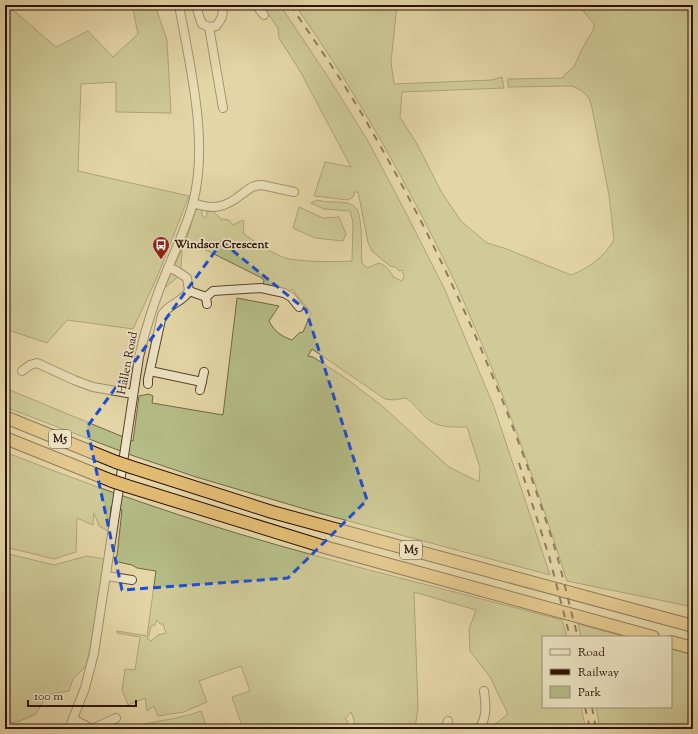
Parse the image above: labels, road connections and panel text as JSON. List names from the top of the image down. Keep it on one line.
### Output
{"streets":{"highway":["M5"],"street":["Hallen Road"]},"places":{"bus stop":["Windsor Crescent"]},"legend":["Road","Railway","Park"],"scale_bar":"100 m"}
